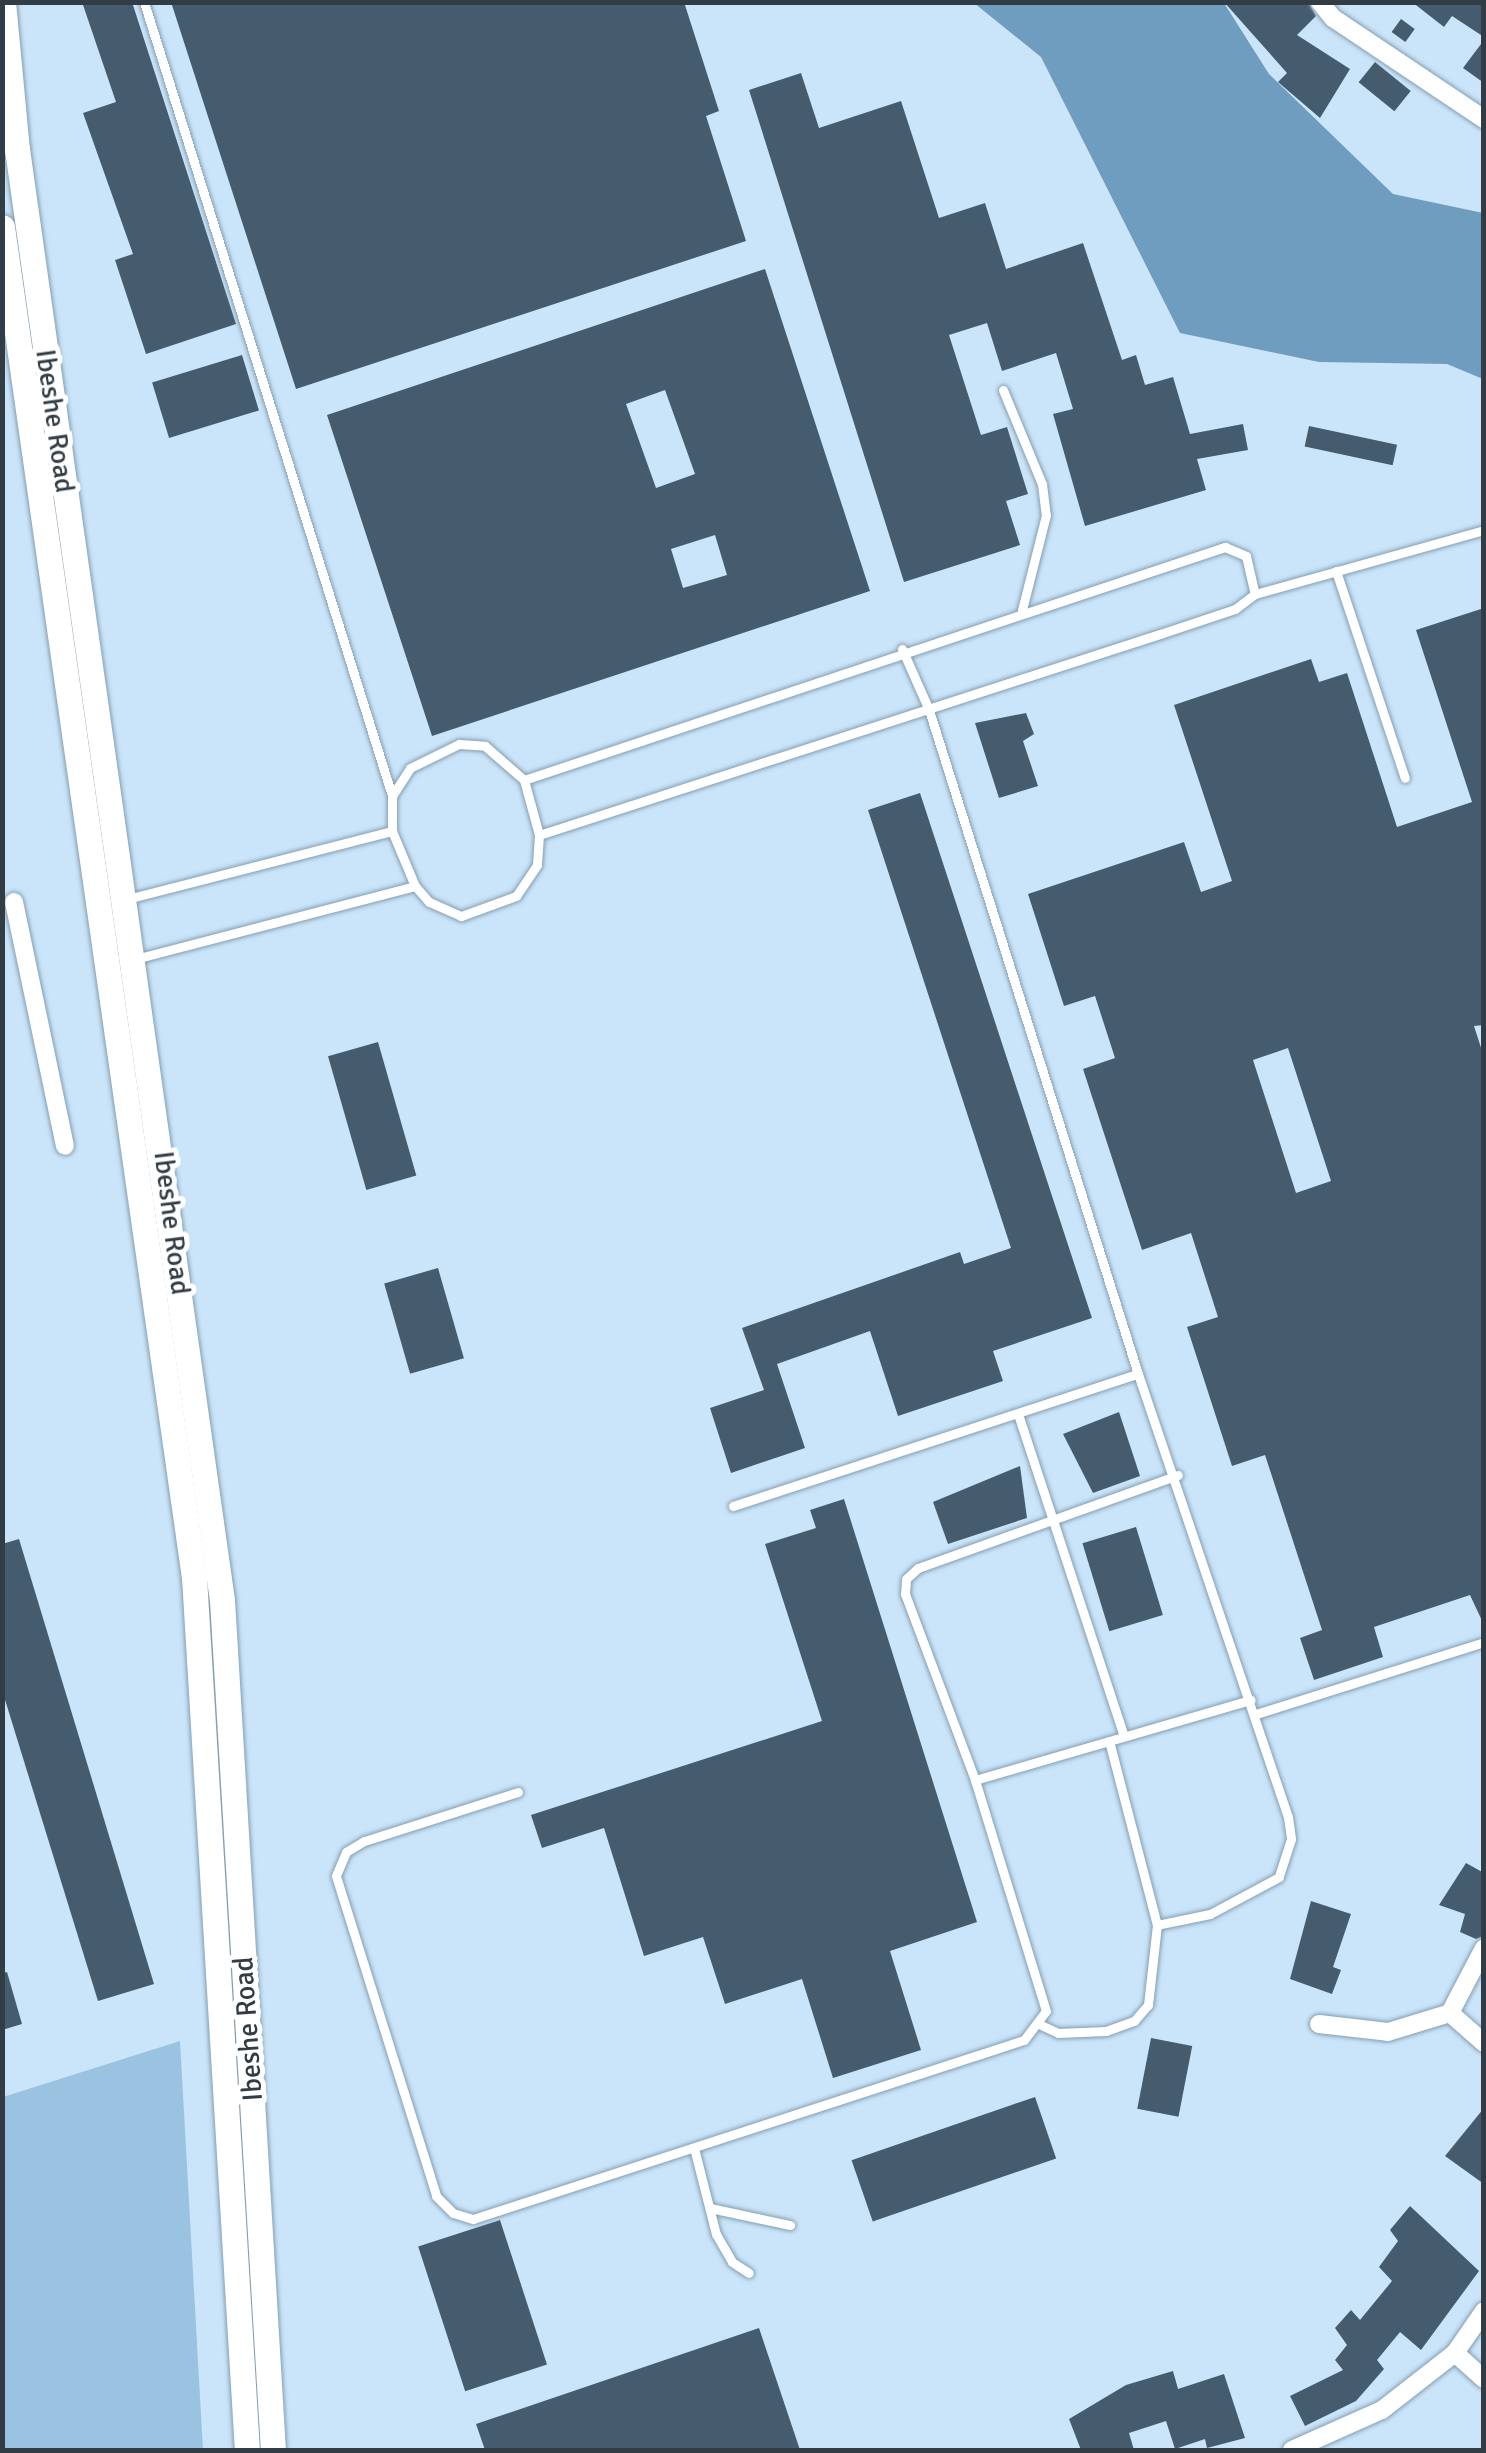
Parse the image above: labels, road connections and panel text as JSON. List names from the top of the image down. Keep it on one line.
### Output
{"streets":{"main road":["Ibeshe Road"]}}
